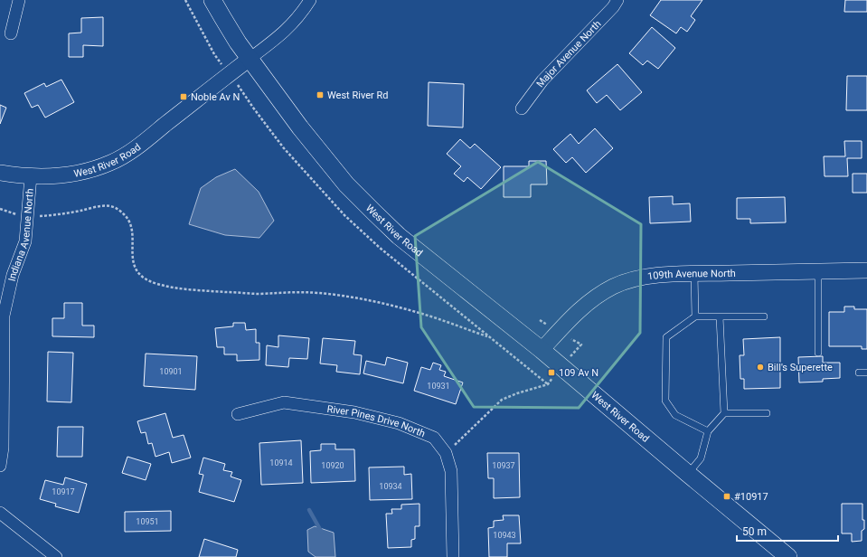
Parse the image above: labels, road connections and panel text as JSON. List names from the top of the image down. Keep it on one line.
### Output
{"streets":{"main road":["West River Road"],"street":["Major Avenue North","Indiana Avenue North","109th Avenue North","River Pines Drive North"]},"crossings":[["West River Road","Indiana Avenue North"],["West River Road","109th Avenue North"]],"places":{"transit":["West River Rd","Noble Av N","109 Av N","#10917"],"other":["Bill's Superette"]},"house_numbers":["10901","10931","10914","10920","10937","10934","10917","10951","10943"],"scale_bar":"50 m"}
